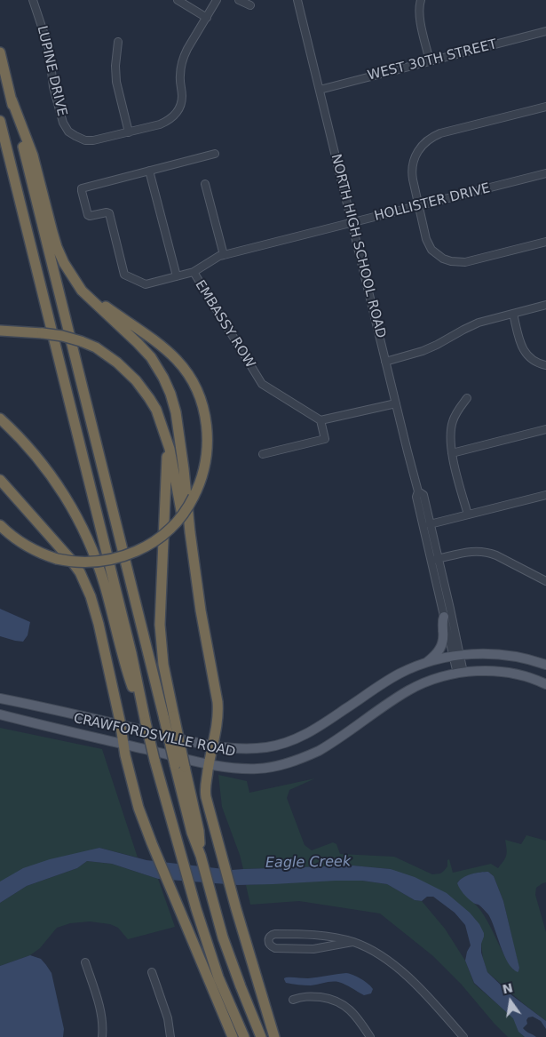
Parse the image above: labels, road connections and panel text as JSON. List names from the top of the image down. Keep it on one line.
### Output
{"streets":{"main road":["CRAWFORDSVILLE ROAD"],"street":["WEST 30TH STREET","LUPINE DRIVE","HOLLISTER DRIVE","NORTH HIGH SCHOOL ROAD","EMBASSY ROW"]},"crossings":[["WEST 30TH STREET","NORTH HIGH SCHOOL ROAD"],["HOLLISTER DRIVE","NORTH HIGH SCHOOL ROAD"],["HOLLISTER DRIVE","EMBASSY ROW"],["NORTH HIGH SCHOOL ROAD","CRAWFORDSVILLE ROAD"]],"water":["Eagle Creek"],"north":"top"}
